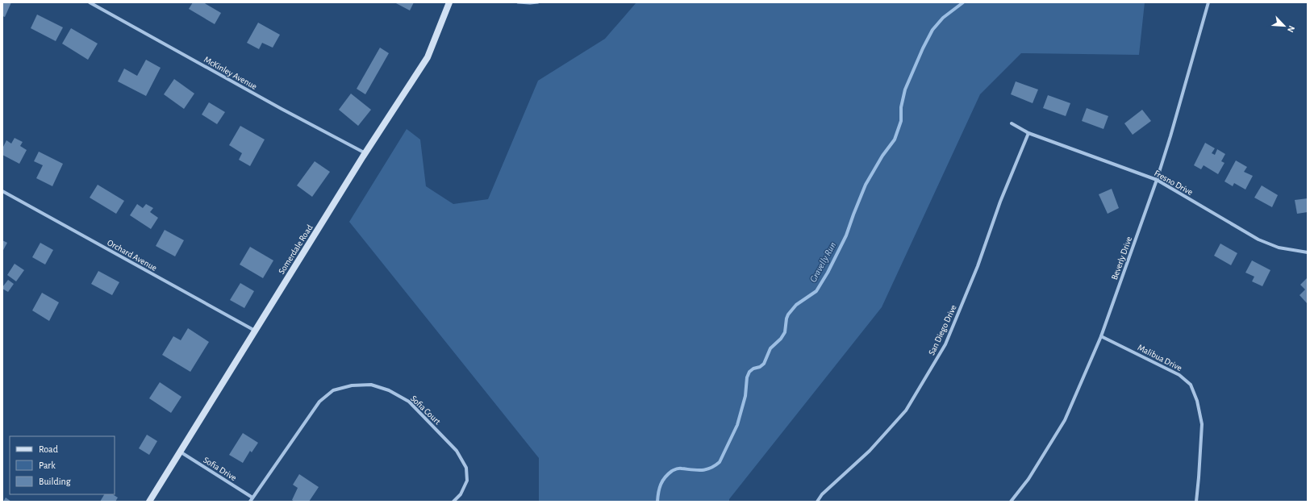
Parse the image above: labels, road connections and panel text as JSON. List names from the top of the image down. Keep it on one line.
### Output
{"streets":{"main road":["Somerdale Road"],"street":["McKinley Avenue","Fresno Drive","Orchard Avenue","Beverly Drive","San Diego Drive","Malibua Drive","Sofia Court","Sofia Drive"]},"crossings":[["McKinley Avenue","Somerdale Road"],["Fresno Drive","Beverly Drive"],["Fresno Drive","San Diego Drive"],["Somerdale Road","Orchard Avenue"],["Somerdale Road","Sofia Drive"],["Beverly Drive","Malibua Drive"],["Sofia Court","Sofia Drive"]],"water":["Gravelly Run"],"legend":["Road","Park","Building"],"north":"bottom right"}
